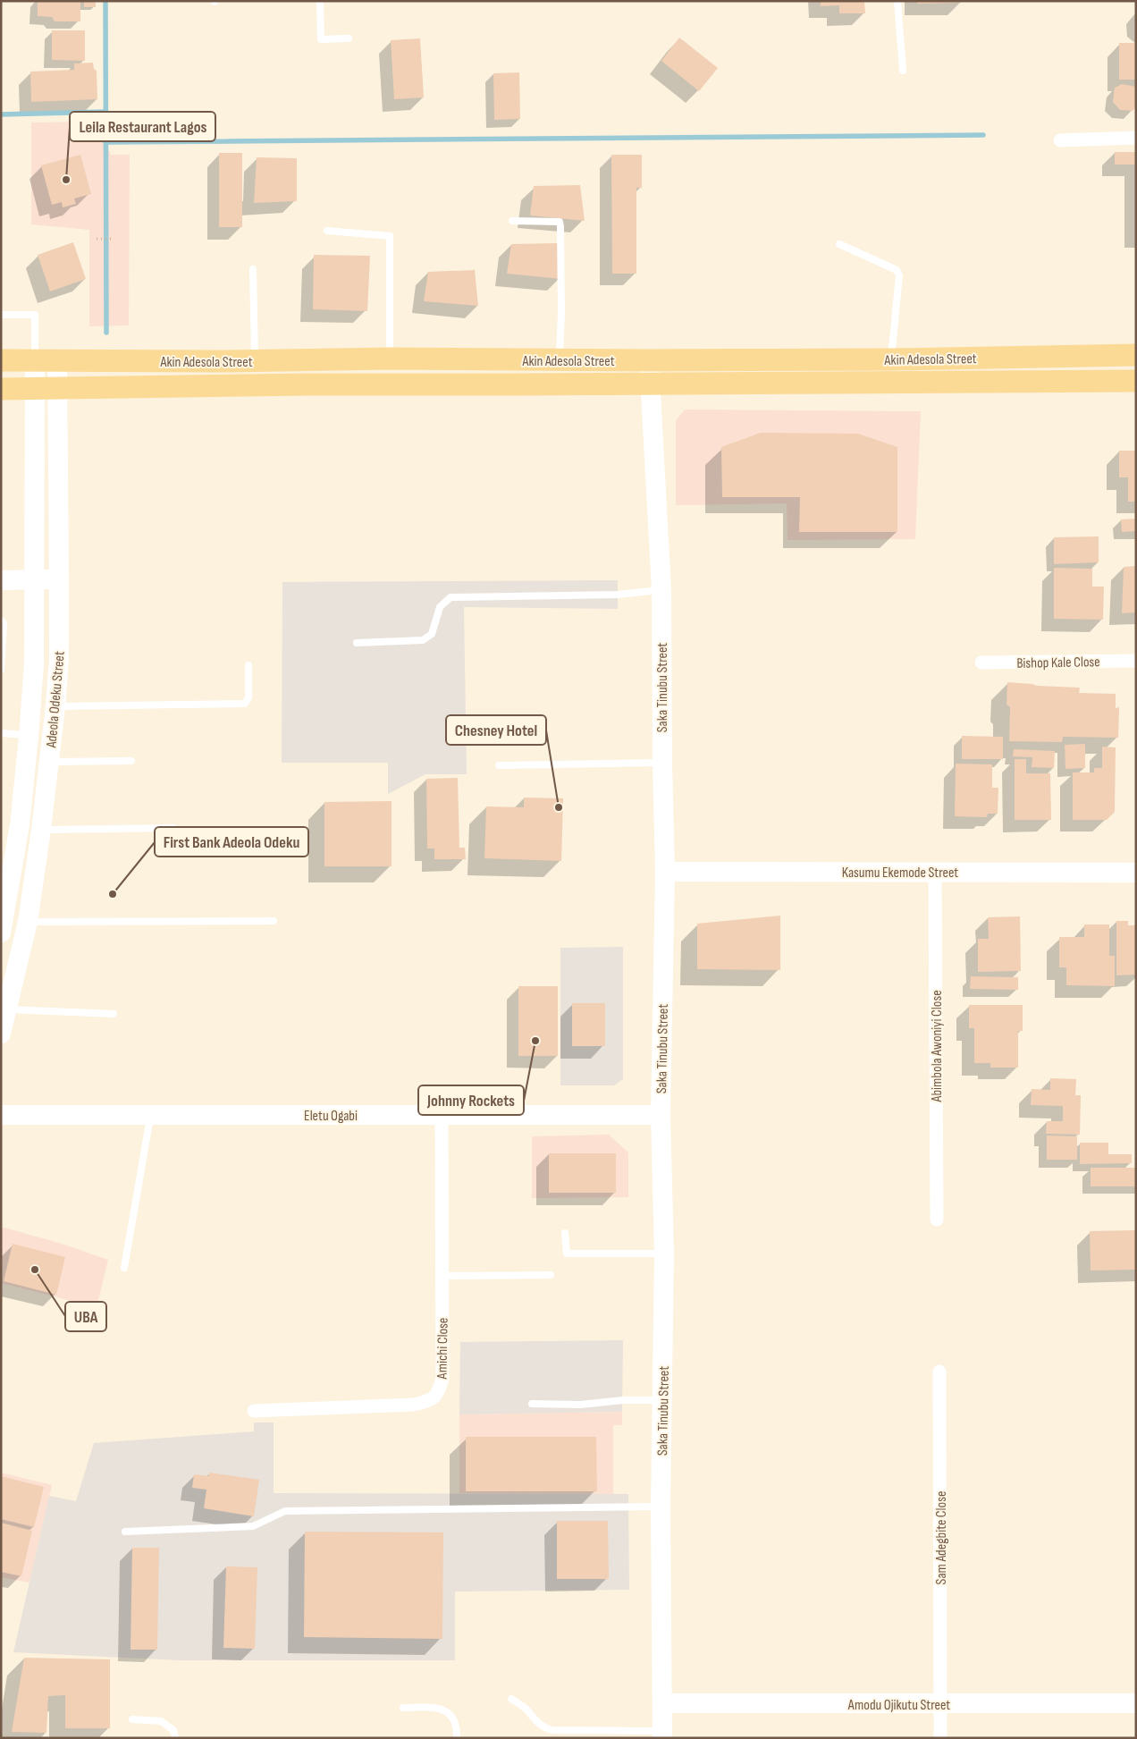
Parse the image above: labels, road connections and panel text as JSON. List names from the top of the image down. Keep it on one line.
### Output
{"streets":{"main road":["Akin Adesola Street"],"street":["Bishop Kale Close","Saka Tinubu Street","Adeola Odeku Street","Kasumu Ekemode Street","Abimbola Awoniyi Close","Eletu Ogabi","Amichi Close","Sam Adegbite Close","Amodu Ojikutu Street"]},"crossings":[["Akin Adesola Street","Saka Tinubu Street"],["Akin Adesola Street","Adeola Odeku Street"],["Saka Tinubu Street","Kasumu Ekemode Street"],["Saka Tinubu Street","Eletu Ogabi"],["Saka Tinubu Street","Amodu Ojikutu Street"],["Kasumu Ekemode Street","Abimbola Awoniyi Close"],["Eletu Ogabi","Amichi Close"],["Sam Adegbite Close","Amodu Ojikutu Street"]],"places":["Leila Restaurant Lagos","Chesney Hotel","First Bank Adeola Odeku","Johnny Rockets","UBA"]}
